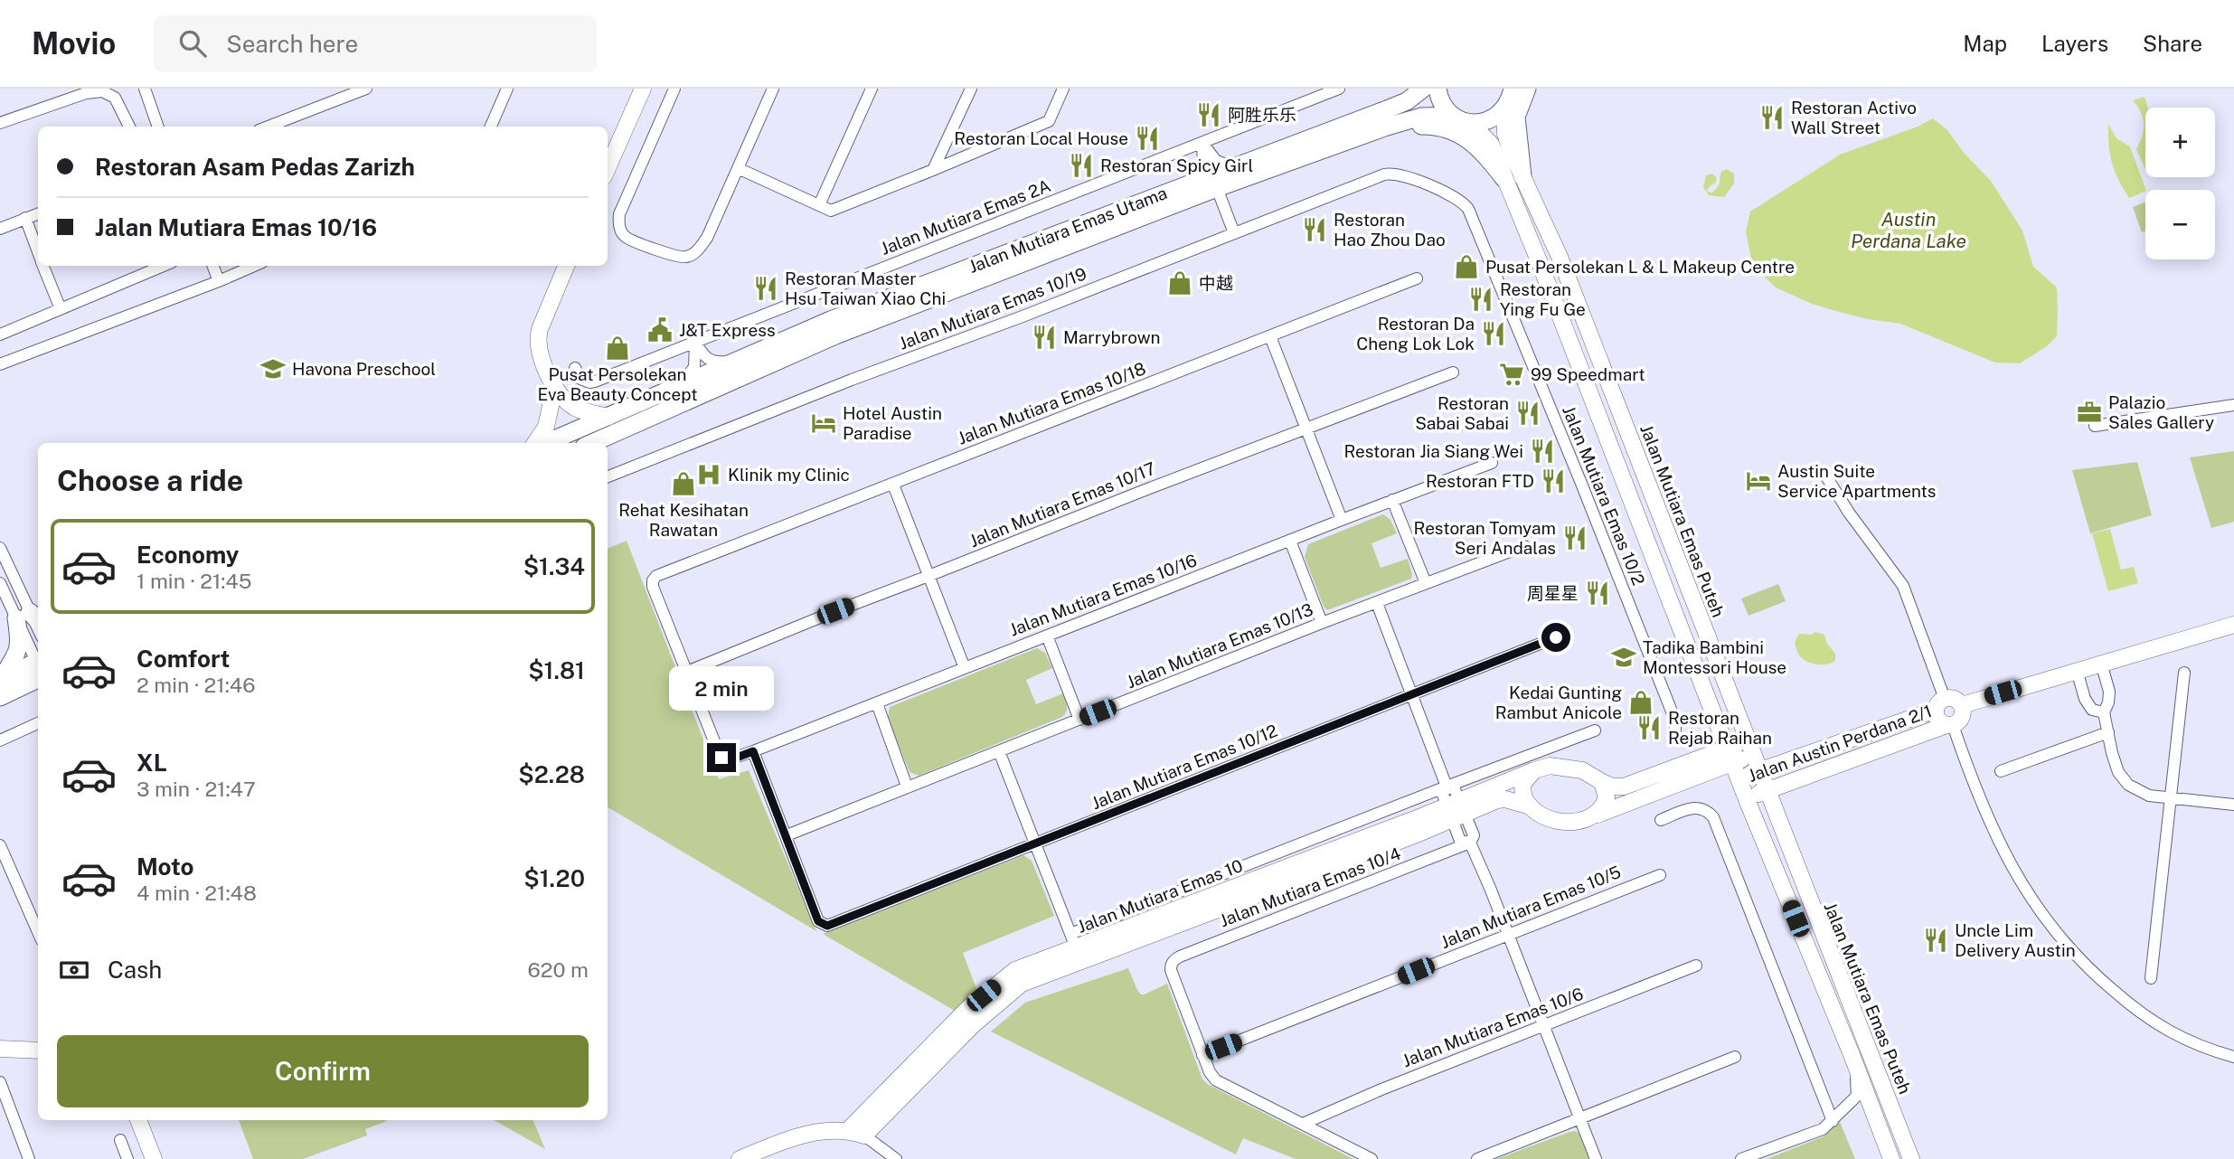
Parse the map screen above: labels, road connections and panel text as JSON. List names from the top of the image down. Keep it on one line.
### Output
{"streets":{"main road":["Jalan Mutiara Emas Utama"],"street":["Jalan Mutiara Emas 2A","Jalan Mutiara Emas 10/19","Jalan Mutiara Emas 10/18","Jalan Mutiara Emas 10/2","Jalan Mutiara Emas 10/17","Jalan Mutiara Emas Puteh","Jalan Mutiara Emas 10/16","Jalan Mutiara Emas 10/13","Jalan Austin Perdana 2/1","Jalan Mutiara Emas 10/12","Jalan Mutiara Emas 10/4","Jalan Mutiara Emas 10","Jalan Mutiara Emas 10/5","Jalan Mutiara Emas 10/6"]},"crossings":[["Jalan Mutiara Emas 10/19","Jalan Mutiara Emas 10/2"],["Jalan Mutiara Emas 10/18","Jalan Mutiara Emas 10/17"],["Jalan Mutiara Emas 10/18","Jalan Mutiara Emas 10/16"],["Jalan Mutiara Emas 10/17","Jalan Mutiara Emas 10/16"],["Jalan Mutiara Emas Puteh","Jalan Austin Perdana 2/1"],["Jalan Mutiara Emas 10/13","Jalan Mutiara Emas 10/12"],["Jalan Mutiara Emas 10/4","Jalan Mutiara Emas 10/5"]],"water":["Austin Perdana Lake"],"places":{"restaurant":["阿胜乐乐","Restoran Activo Wall Street","Restoran Local House","Restoran Spicy Girl","Restoran Hao Zhou Dao","Restoran Master Hsu Taiwan Xiao Chi","Restoran Ying Fu Ge","Restoran Da Cheng Lok Lok","Marrybrown","Restoran Sabai Sabai","Restoran Jia Siang Wei","Restoran FTD","Restoran Tomyam Seri Andalas","周星星","Restoran Rejab Raihan","Uncle Lim Delivery Austin"],"shop":["Pusat Persolekan L & L Makeup Centre","中越","Pusat Persolekan Eva Beauty Concept","Rehat Kesihatan Rawatan","Kedai Gunting Rambut Anicole"],"public building":["J&T Express"],"school or university":["Havona Preschool","Tadika Bambini Montessori House"],"supermarket":["99 Speedmart"],"office":["Palazio Sales Gallery"],"hotel":["Hotel Austin Paradise","Austin Suite Service Apartments"],"hospital":["Klinik my Clinic"]},"page":{"header":"Movio","search":"Search here","nav":["Map","Layers","Share"],"map_buttons":["+","−"],"banner":["Restoran Asam Pedas Zarizh","Jalan Mutiara Emas 10/16"],"heading":"Choose a ride","list":[{"name":"Economy","note":"1 min · 21:45","value":"$1.34"},{"name":"Comfort","note":"2 min · 21:46","value":"$1.81"},{"name":"XL","note":"3 min · 21:47","value":"$2.28"},{"name":"Moto","note":"4 min · 21:48","value":"$1.20"}],"bubble":"2 min","pay":["Cash","620 m"],"buttons":"Confirm"}}
